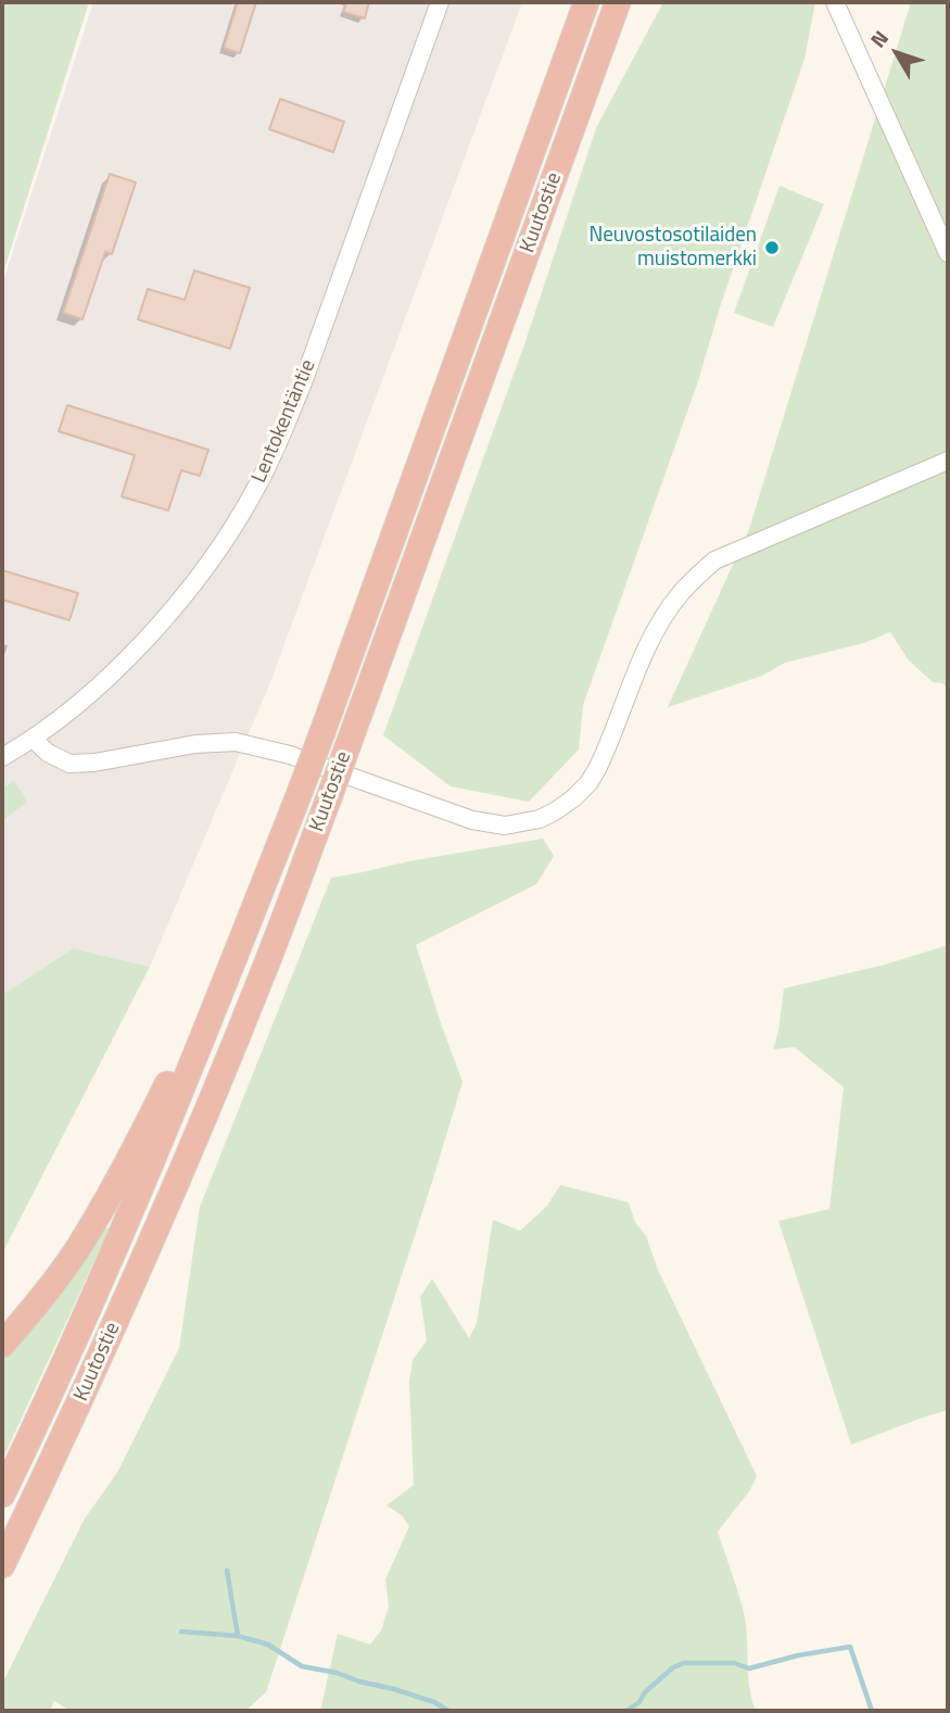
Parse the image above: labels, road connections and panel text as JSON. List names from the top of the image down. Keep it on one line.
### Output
{"streets":{"highway":["Kuutostie"],"street":["Lentokentäntie"]},"places":["Neuvostosotilaiden muistomerkki"],"north":"top left"}
